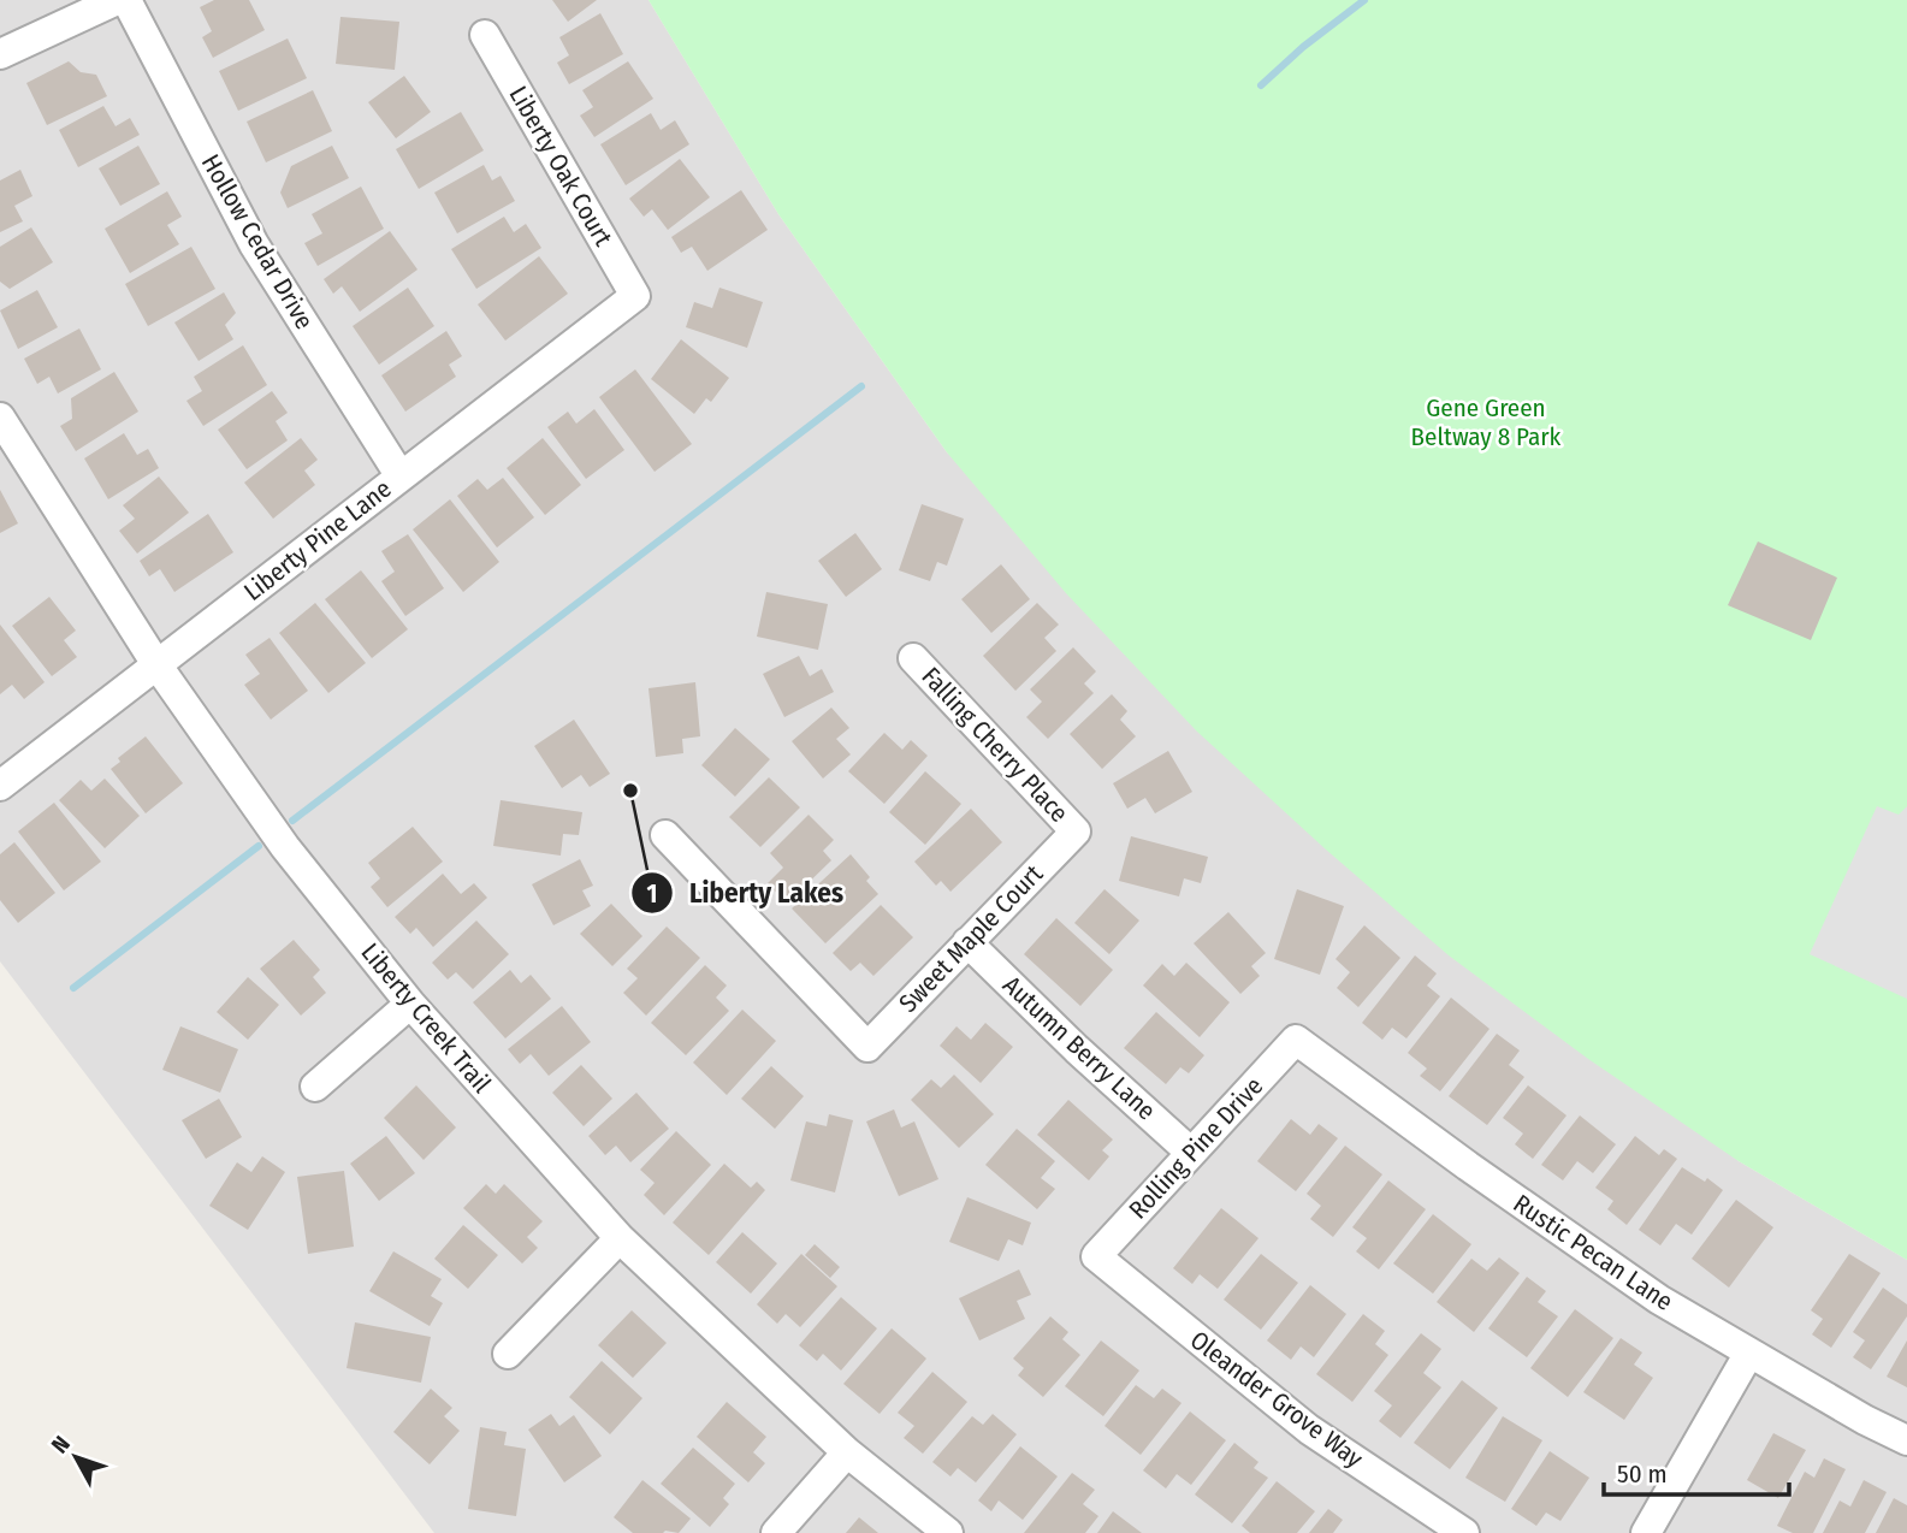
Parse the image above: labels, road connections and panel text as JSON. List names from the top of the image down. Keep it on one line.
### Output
{"streets":{"street":["Liberty Oak Court","Hollow Cedar Drive","Liberty Pine Lane","Falling Cherry Place","Sweet Maple Court","Liberty Creek Trail","Autumn Berry Lane","Rolling Pine Drive","Rustic Pecan Lane","Oleander Grove Way"]},"crossings":[["Liberty Oak Court","Liberty Pine Lane"],["Hollow Cedar Drive","Liberty Pine Lane"],["Liberty Pine Lane","Liberty Creek Trail"],["Falling Cherry Place","Sweet Maple Court"],["Sweet Maple Court","Autumn Berry Lane"],["Autumn Berry Lane","Rolling Pine Drive"],["Rolling Pine Drive","Rustic Pecan Lane"],["Rolling Pine Drive","Oleander Grove Way"]],"parks":["Gene Green Beltway 8 Park"],"places":["Liberty Lakes"],"scale_bar":"50 m","north":"top left"}
